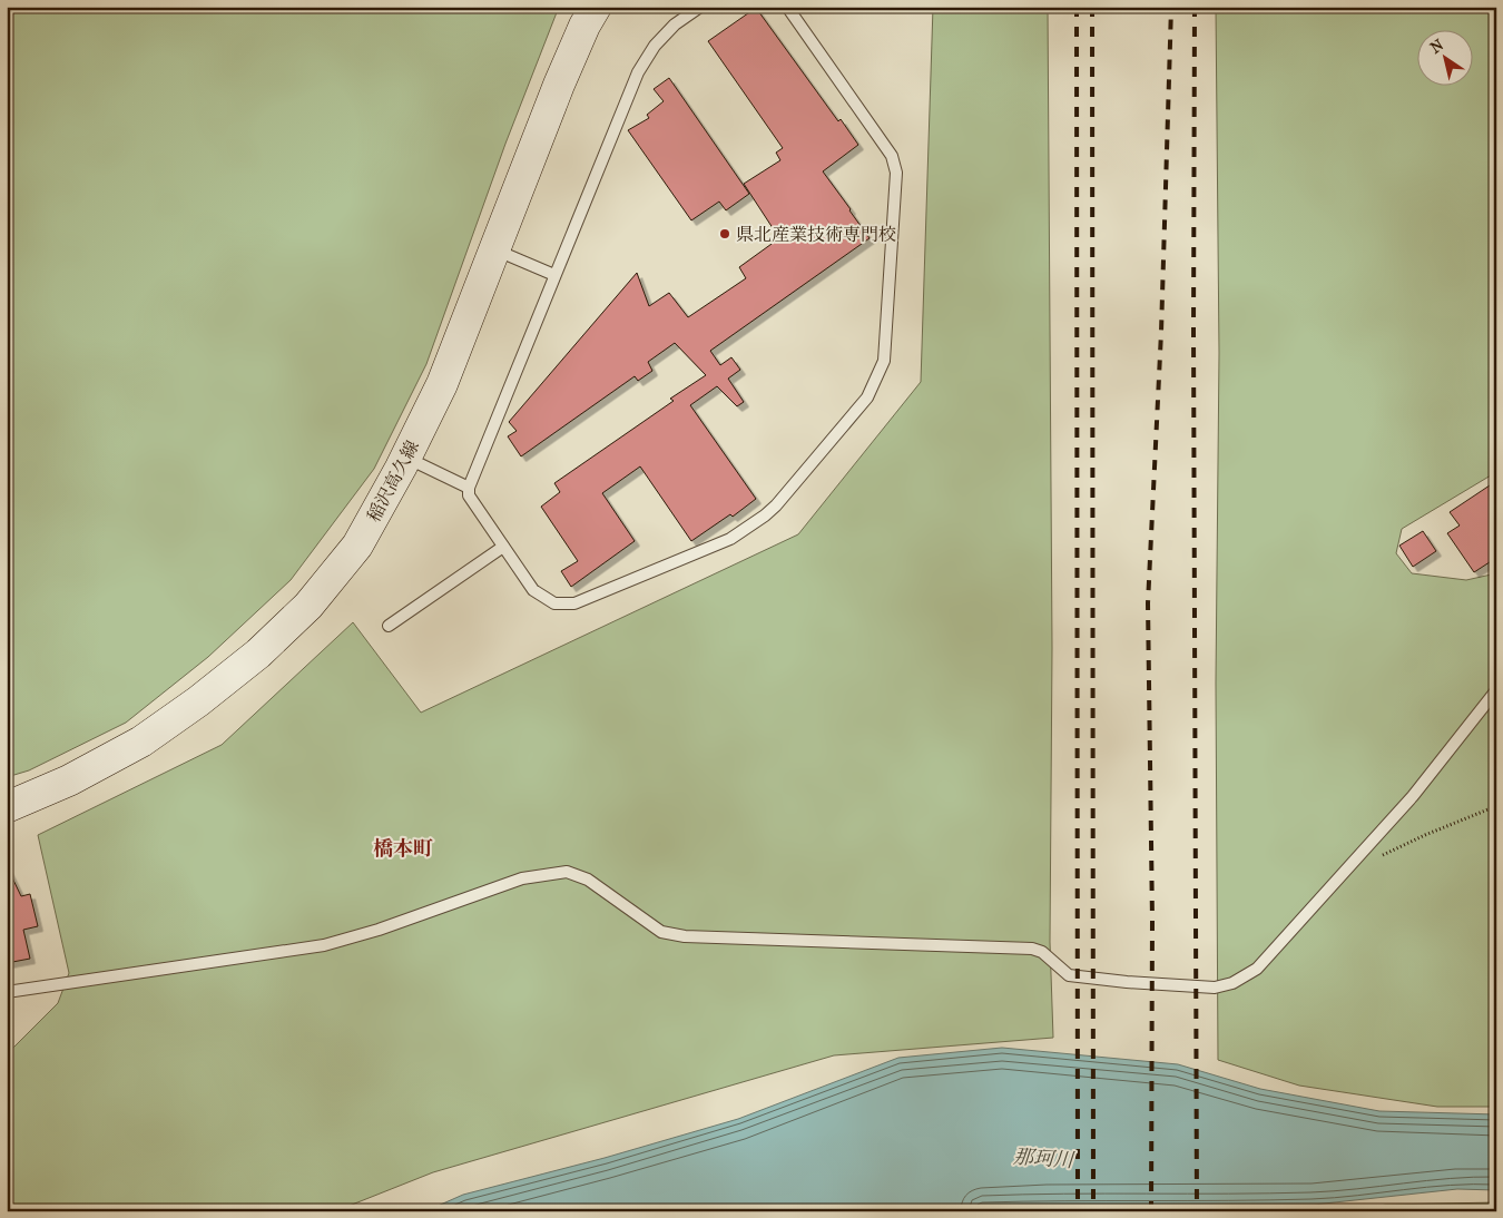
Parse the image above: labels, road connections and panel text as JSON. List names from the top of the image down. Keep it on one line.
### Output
{"streets":{"main road":["稲沢高久線"]},"districts":["橋本町"],"water":["那珂川"],"places":["県北産業技術専門校"],"north":"top left"}
